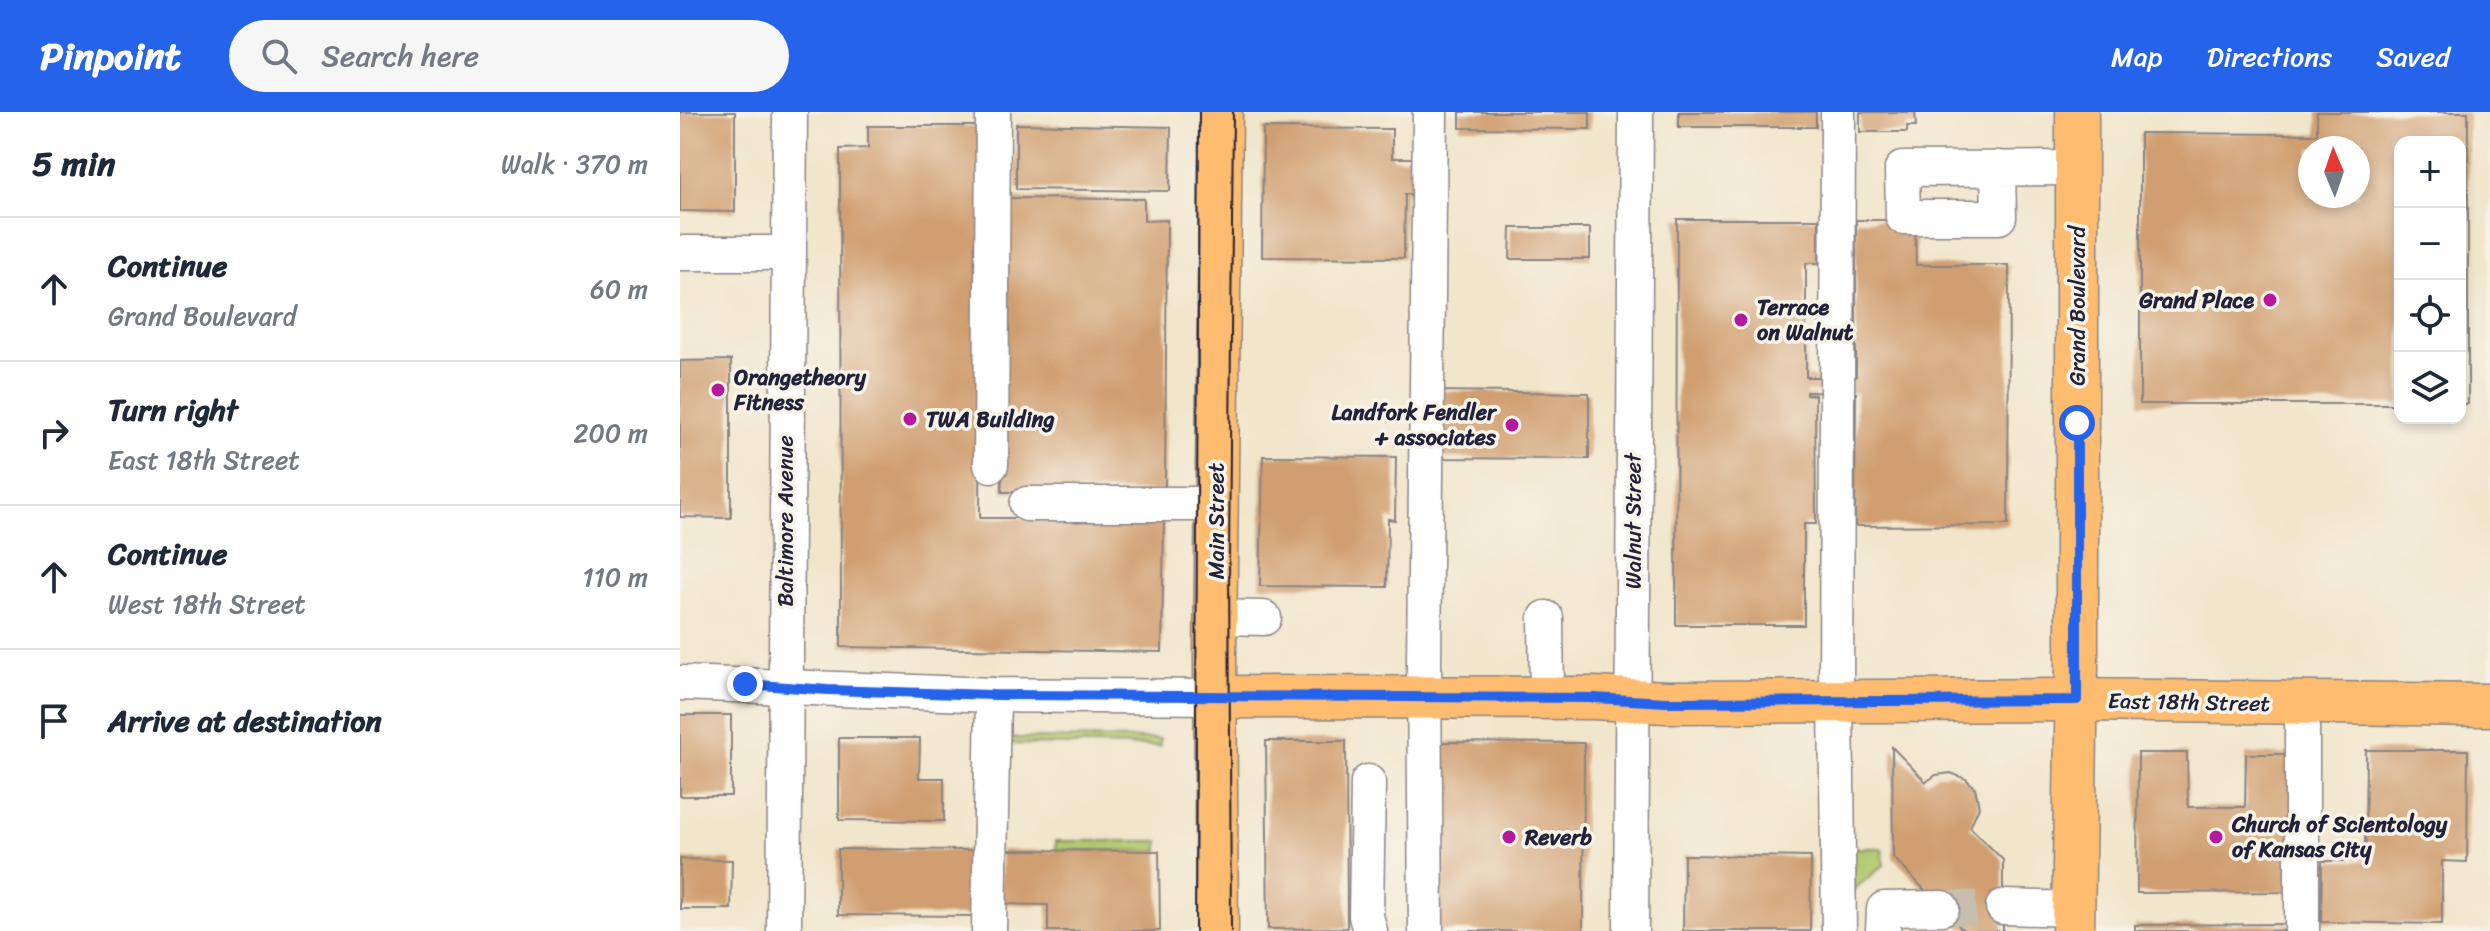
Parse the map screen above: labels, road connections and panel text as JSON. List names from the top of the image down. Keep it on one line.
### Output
{"streets":{"main road":["Grand Boulevard","Main Street","East 18th Street"],"street":["Baltimore Avenue","Walnut Street"]},"crossings":[["Grand Boulevard","East 18th Street"],["Main Street","East 18th Street"],["Walnut Street","East 18th Street"]],"places":["Grand Place","Terrace on Walnut","Orangetheory Fitness","TWA Building","Landfork Fendler + associates","Reverb","Church of Scientology of Kansas City"],"north":"top","page":{"header":"Pinpoint","search":"Search here","nav":["Map","Directions","Saved"],"heading":["5 min","Walk · 370 m"],"map_buttons":["+","−"],"list":[["Continue","Grand Boulevard","60 m"],["Turn right","East 18th Street","200 m"],["Continue","West 18th Street","110 m"],"Arrive at destination"]}}
